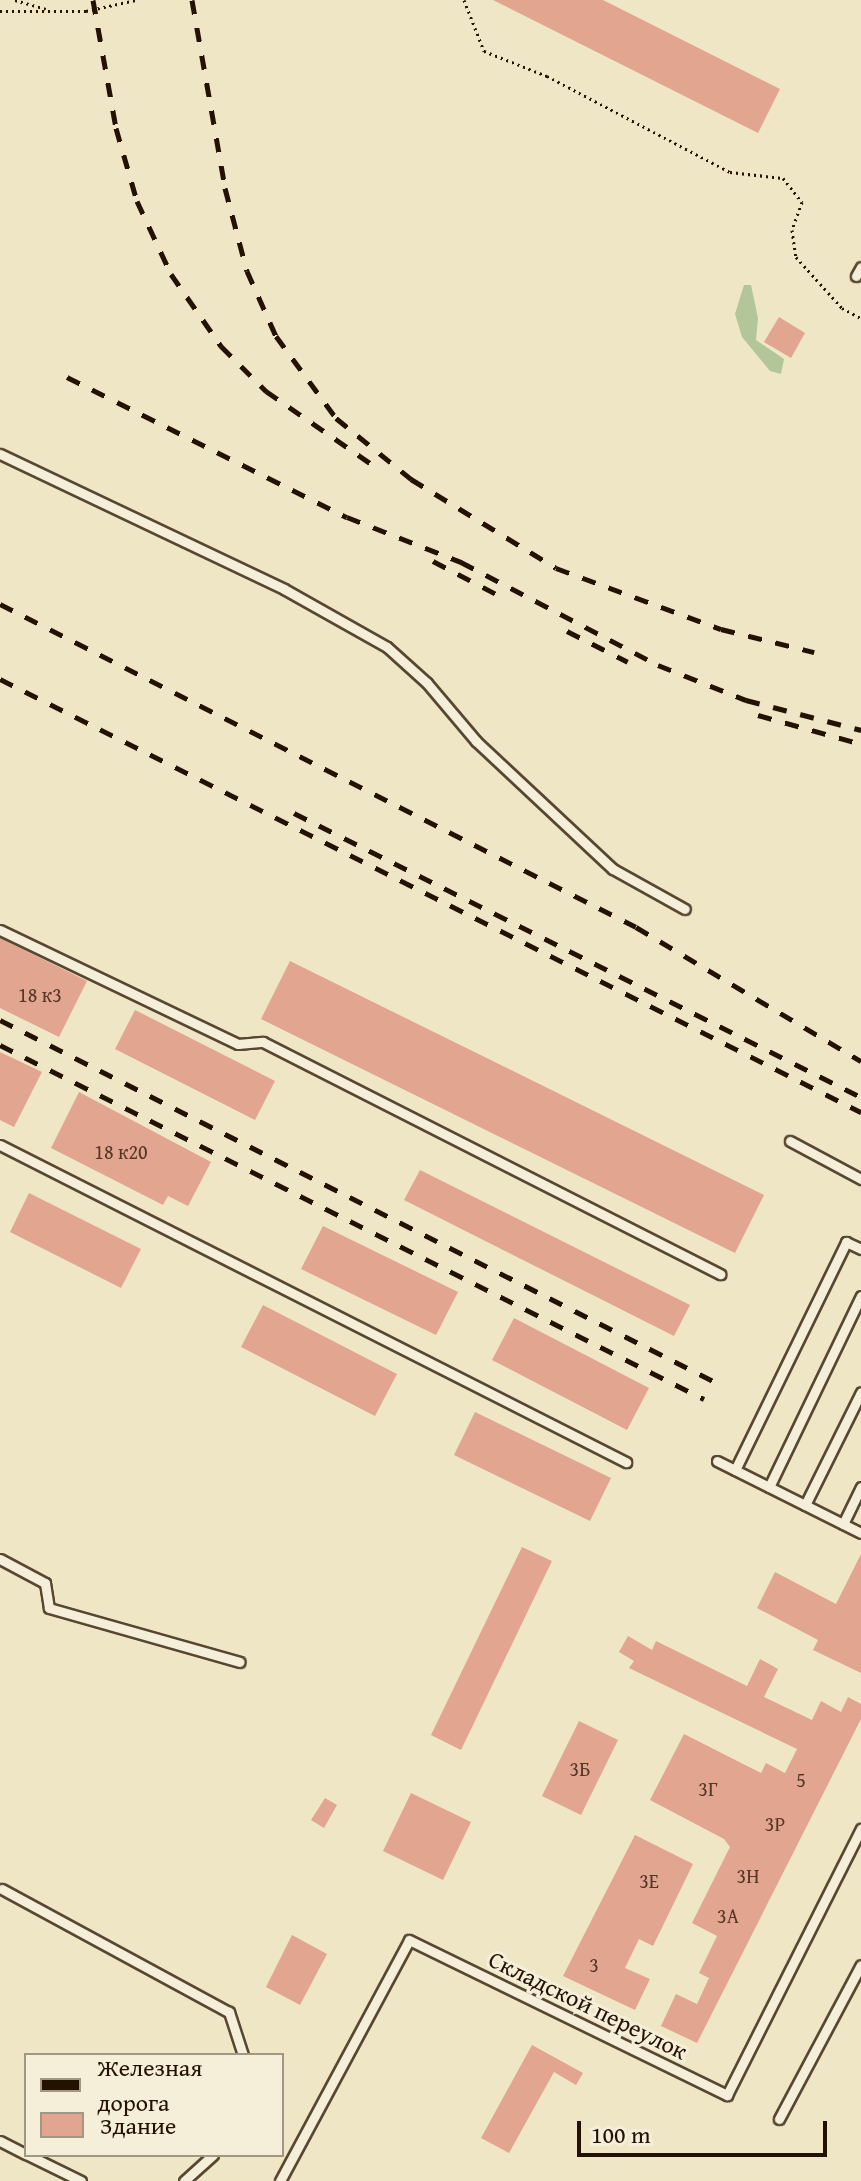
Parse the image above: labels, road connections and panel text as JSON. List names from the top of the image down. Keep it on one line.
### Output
{"streets":{"lane":["Складской переулок"]},"house_numbers":["18 к3","18 к20","3Б","5","3Г","3Р","3Н","3Е","3А","3"],"legend":["Железная дорога","Здание"],"scale_bar":"100 m"}
